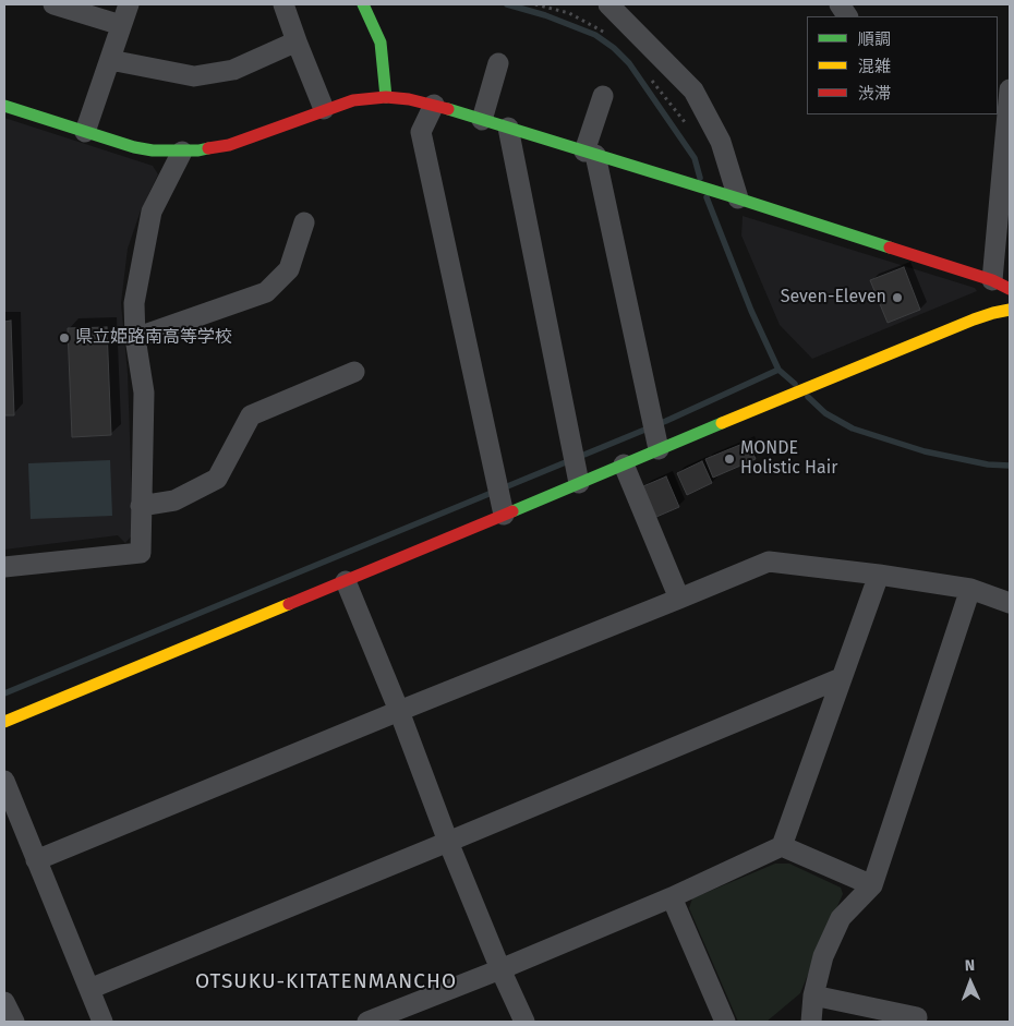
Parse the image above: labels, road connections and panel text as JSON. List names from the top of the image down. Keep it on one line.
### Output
{"districts":["OTSUKU-KITATENMANCHO"],"places":["Seven-Eleven","県立姫路南高等学校","MONDE Holistic Hair"],"legend":["順調","混雑","渋滞"],"north":"top"}
